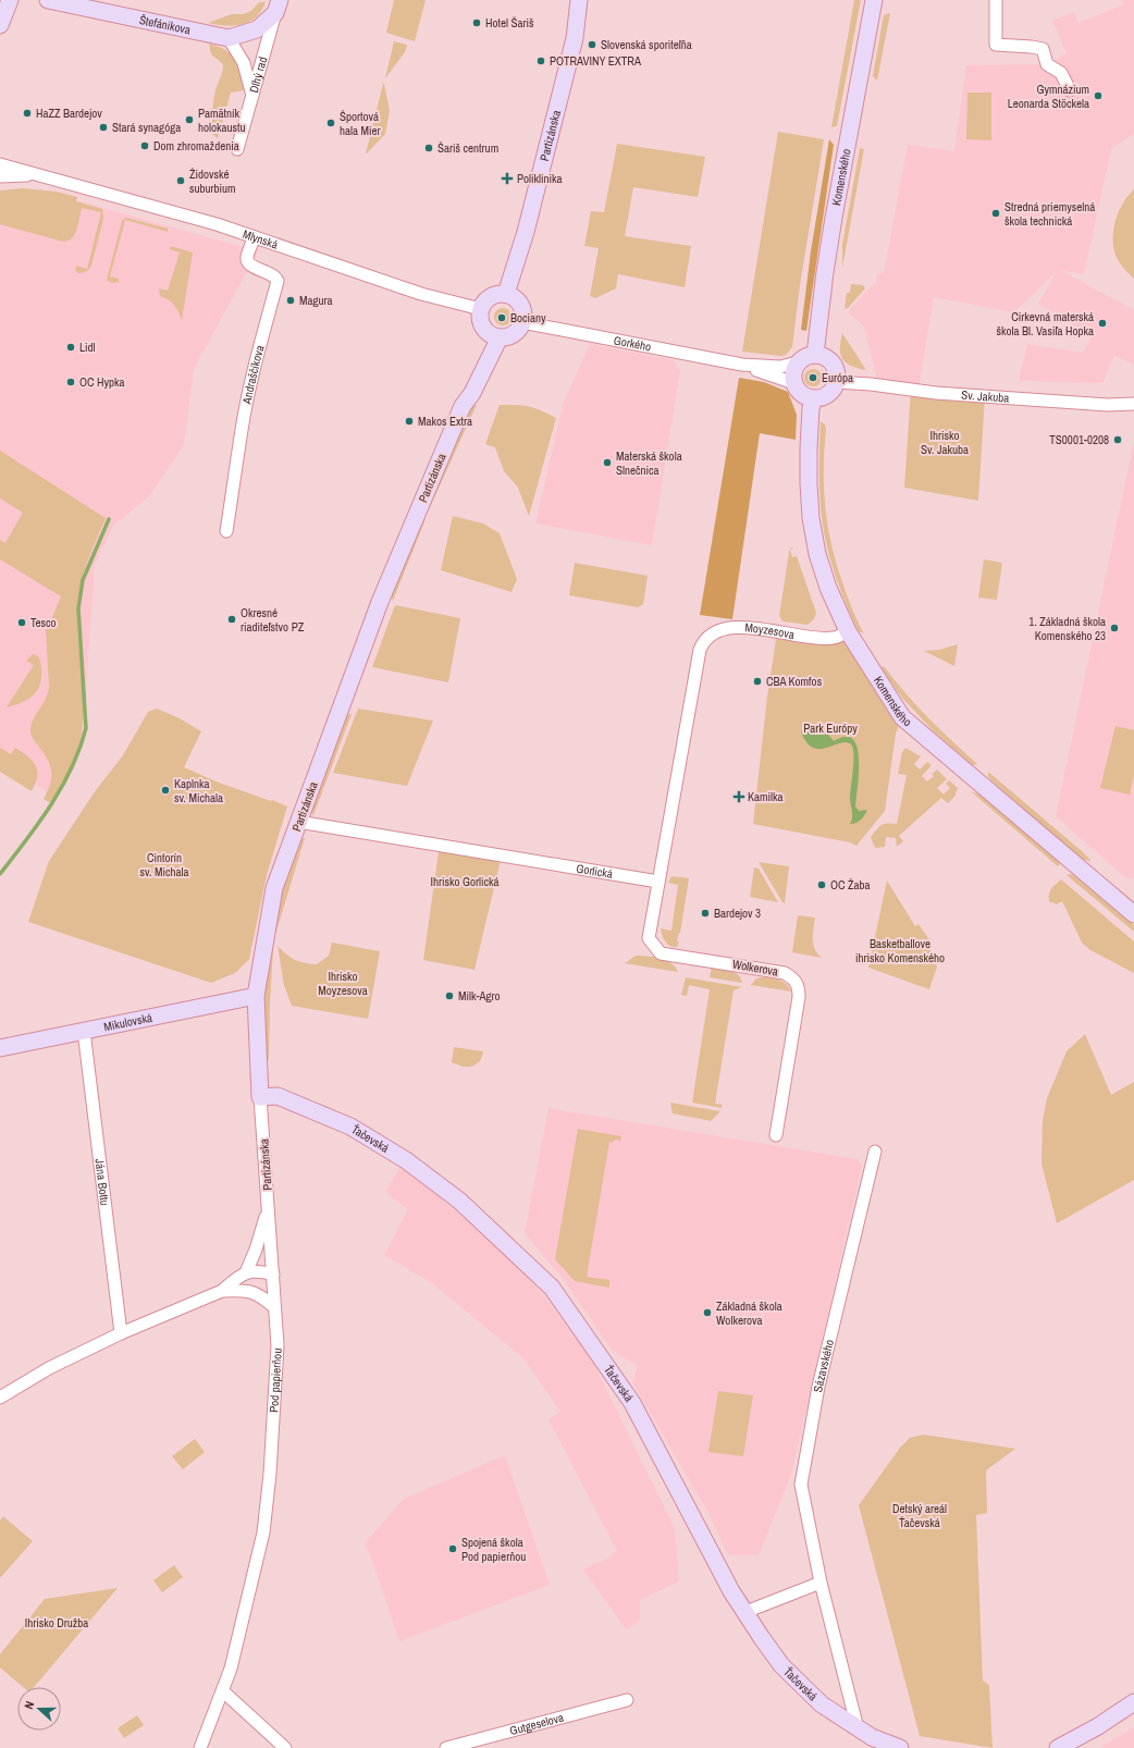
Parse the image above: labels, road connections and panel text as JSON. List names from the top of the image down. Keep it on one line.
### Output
{"streets":{"street":["Štefánikova","Dlhý rad","Partizánska","Komenského","Mlynská","Gorkého","Andraščíkova","Sv. Jakuba","Moyzesova","Gorlická","Wolkerova","Mikulovská","Ťačevská","Jána Bottu","Sázavského","Pod papierňou","Gutgeselova"]},"crossings":[["Štefánikova","Dlhý rad"],["Partizánska","Mlynská"],["Partizánska","Gorkého"],["Partizánska","Gorlická"],["Partizánska","Mikulovská"],["Partizánska","Ťačevská"],["Partizánska","Pod papierňou"],["Komenského","Gorkého"],["Komenského","Sv. Jakuba"],["Komenského","Moyzesova"],["Mlynská","Gorkého"],["Mlynská","Andraščíkova"],["Gorkého","Sv. Jakuba"],["Moyzesova","Gorlická"],["Moyzesova","Wolkerova"],["Gorlická","Wolkerova"],["Mikulovská","Jána Bottu"],["Ťačevská","Sázavského"]],"parks":["Ihrisko Sv. Jakuba","Park Európy","Cintorín sv. Michala","Ihrisko Gorlická","Basketballove ihrisko Komenského","Ihrisko Moyzesova","Detský areál Ťačevská","Ihrisko Družba"],"places":{"other":["Hotel Šariš","Slovenská sporiteľňa","POTRAVINY EXTRA","Gymnázium Leonarda Stöckela","HaZZ Bardejov","Pamätník holokaustu","Športová hala Mier","Stará synagóga","Dom zhromaždenia","Šariš centrum","Židovské suburbium","Stredná priemyselná škola technická","Magura","Bociany","Cirkevná materská škola Bl. Vasiľa Hopka","Lidl","Európa","OC Hypka","Makos Extra","TS0001-0208","Materská škola Slnečnica","Okresné riaditeľstvo PZ","Tesco","1. Základná škola Komenského 23","CBA Komfos","Kaplnka sv. Michala","OC Žaba","Bardejov 3","Milk-Agro","Základná škola Wolkerova","Spojená škola Pod papierňou"],"health":["Poliklinika","Kamilka"]},"north":"left"}
